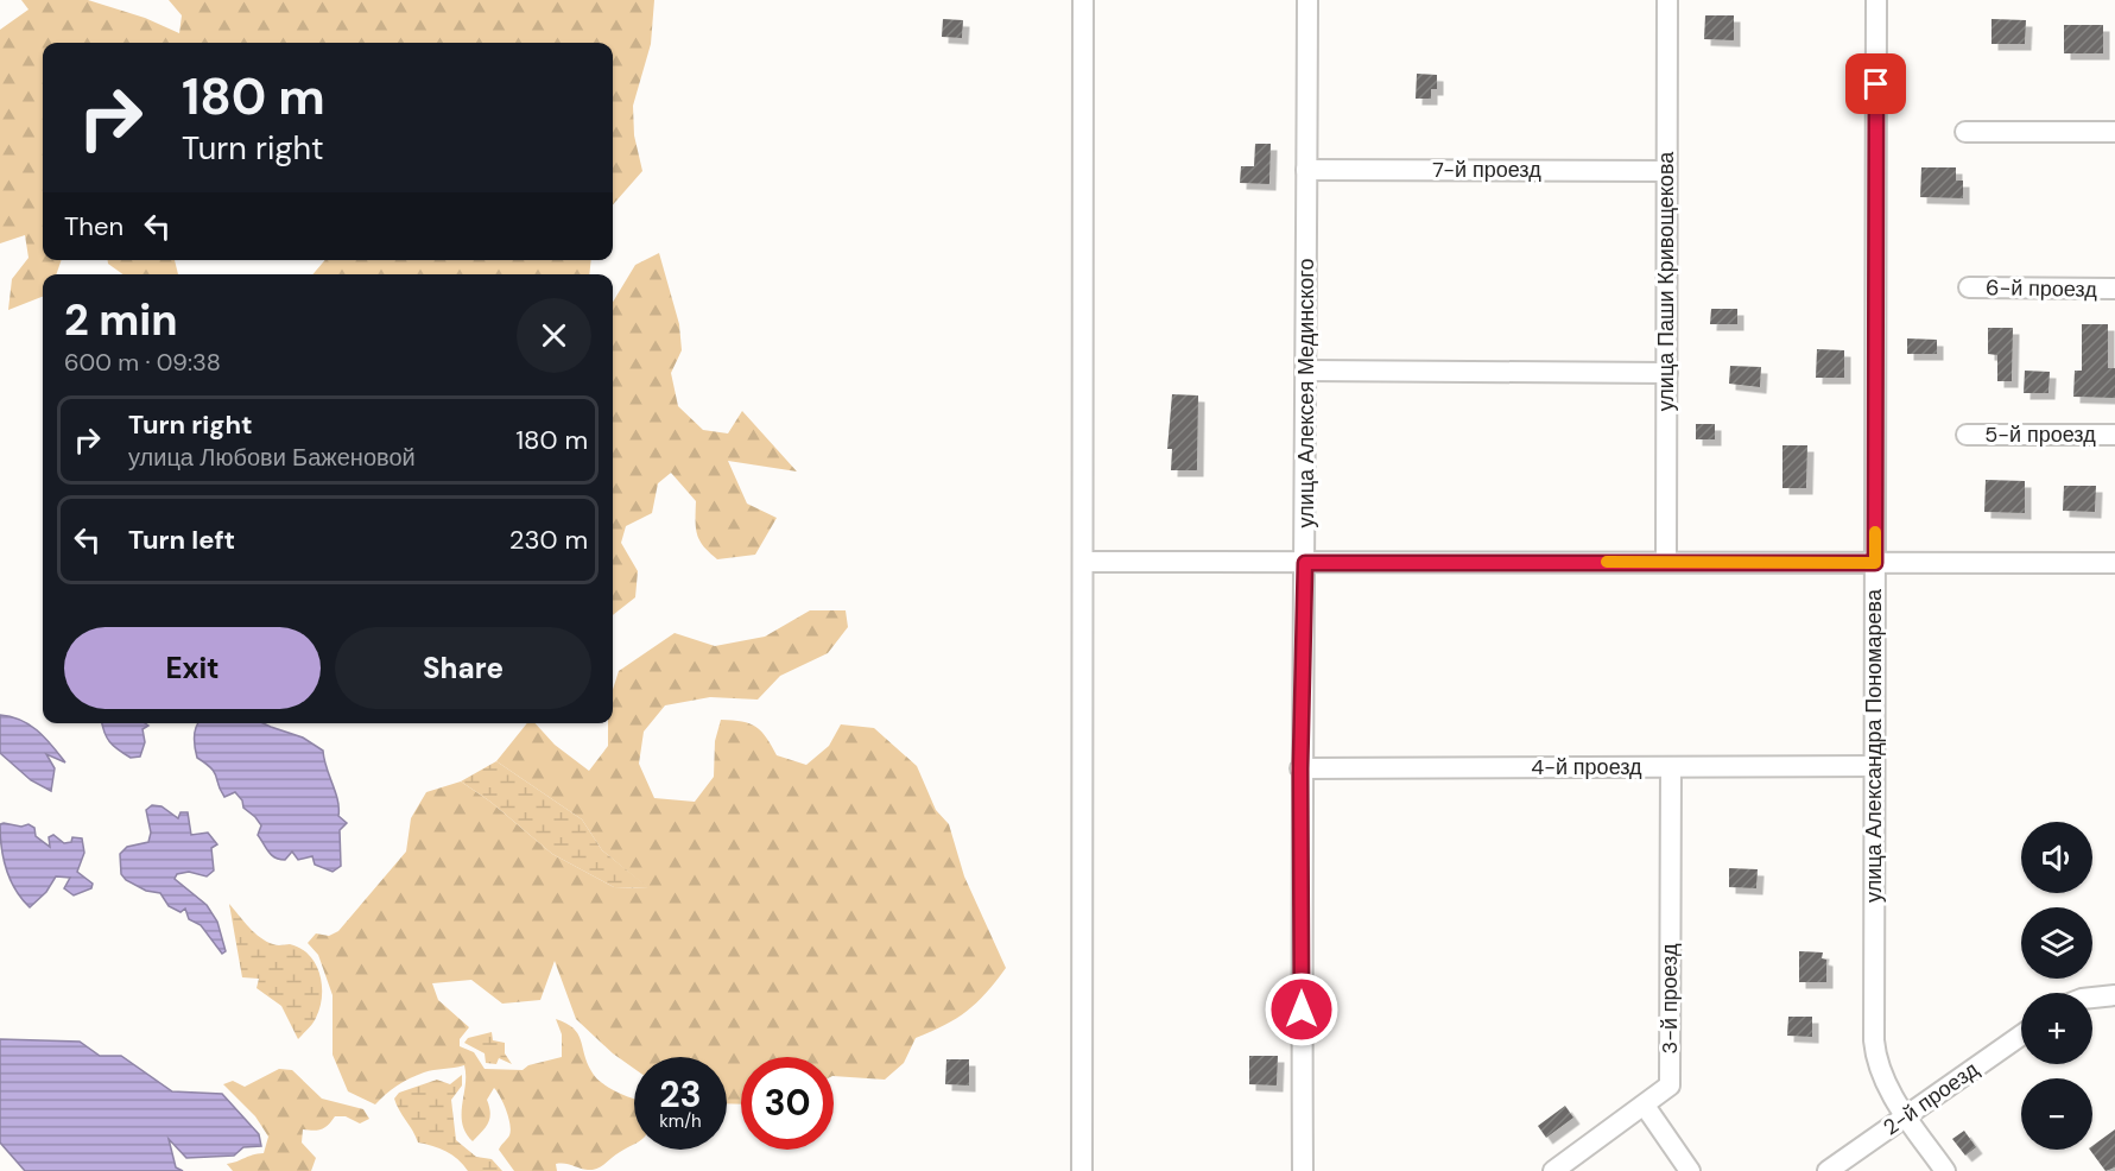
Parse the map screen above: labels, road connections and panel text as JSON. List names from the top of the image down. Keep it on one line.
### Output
{"streets":{"street":["7-й проезд","улица Паши Кривощекова","6-й проезд","улица Алексея Мединского","5-й проезд","улица Александра Пономарева","4-й проезд","3-й проезд","2-й проезд"]},"crossings":[["7-й проезд","улица Паши Кривощекова"],["7-й проезд","улица Алексея Мединского"],["улица Алексея Мединского","4-й проезд"],["улица Александра Пономарева","4-й проезд"],["улица Александра Пономарева","2-й проезд"],["4-й проезд","3-й проезд"]],"page":{"turn":["180 m","Turn right"],"then":"Then","heading":["2 min","600 m · 09:38"],"list":[{"name":"Turn right","note":"улица Любови Баженовой","value":"180 m"},{"name":"Turn left","value":"230 m"}],"buttons":["Exit","Share"],"map_buttons":["+","−"],"speed":"23 km/h","limit":"30"}}
